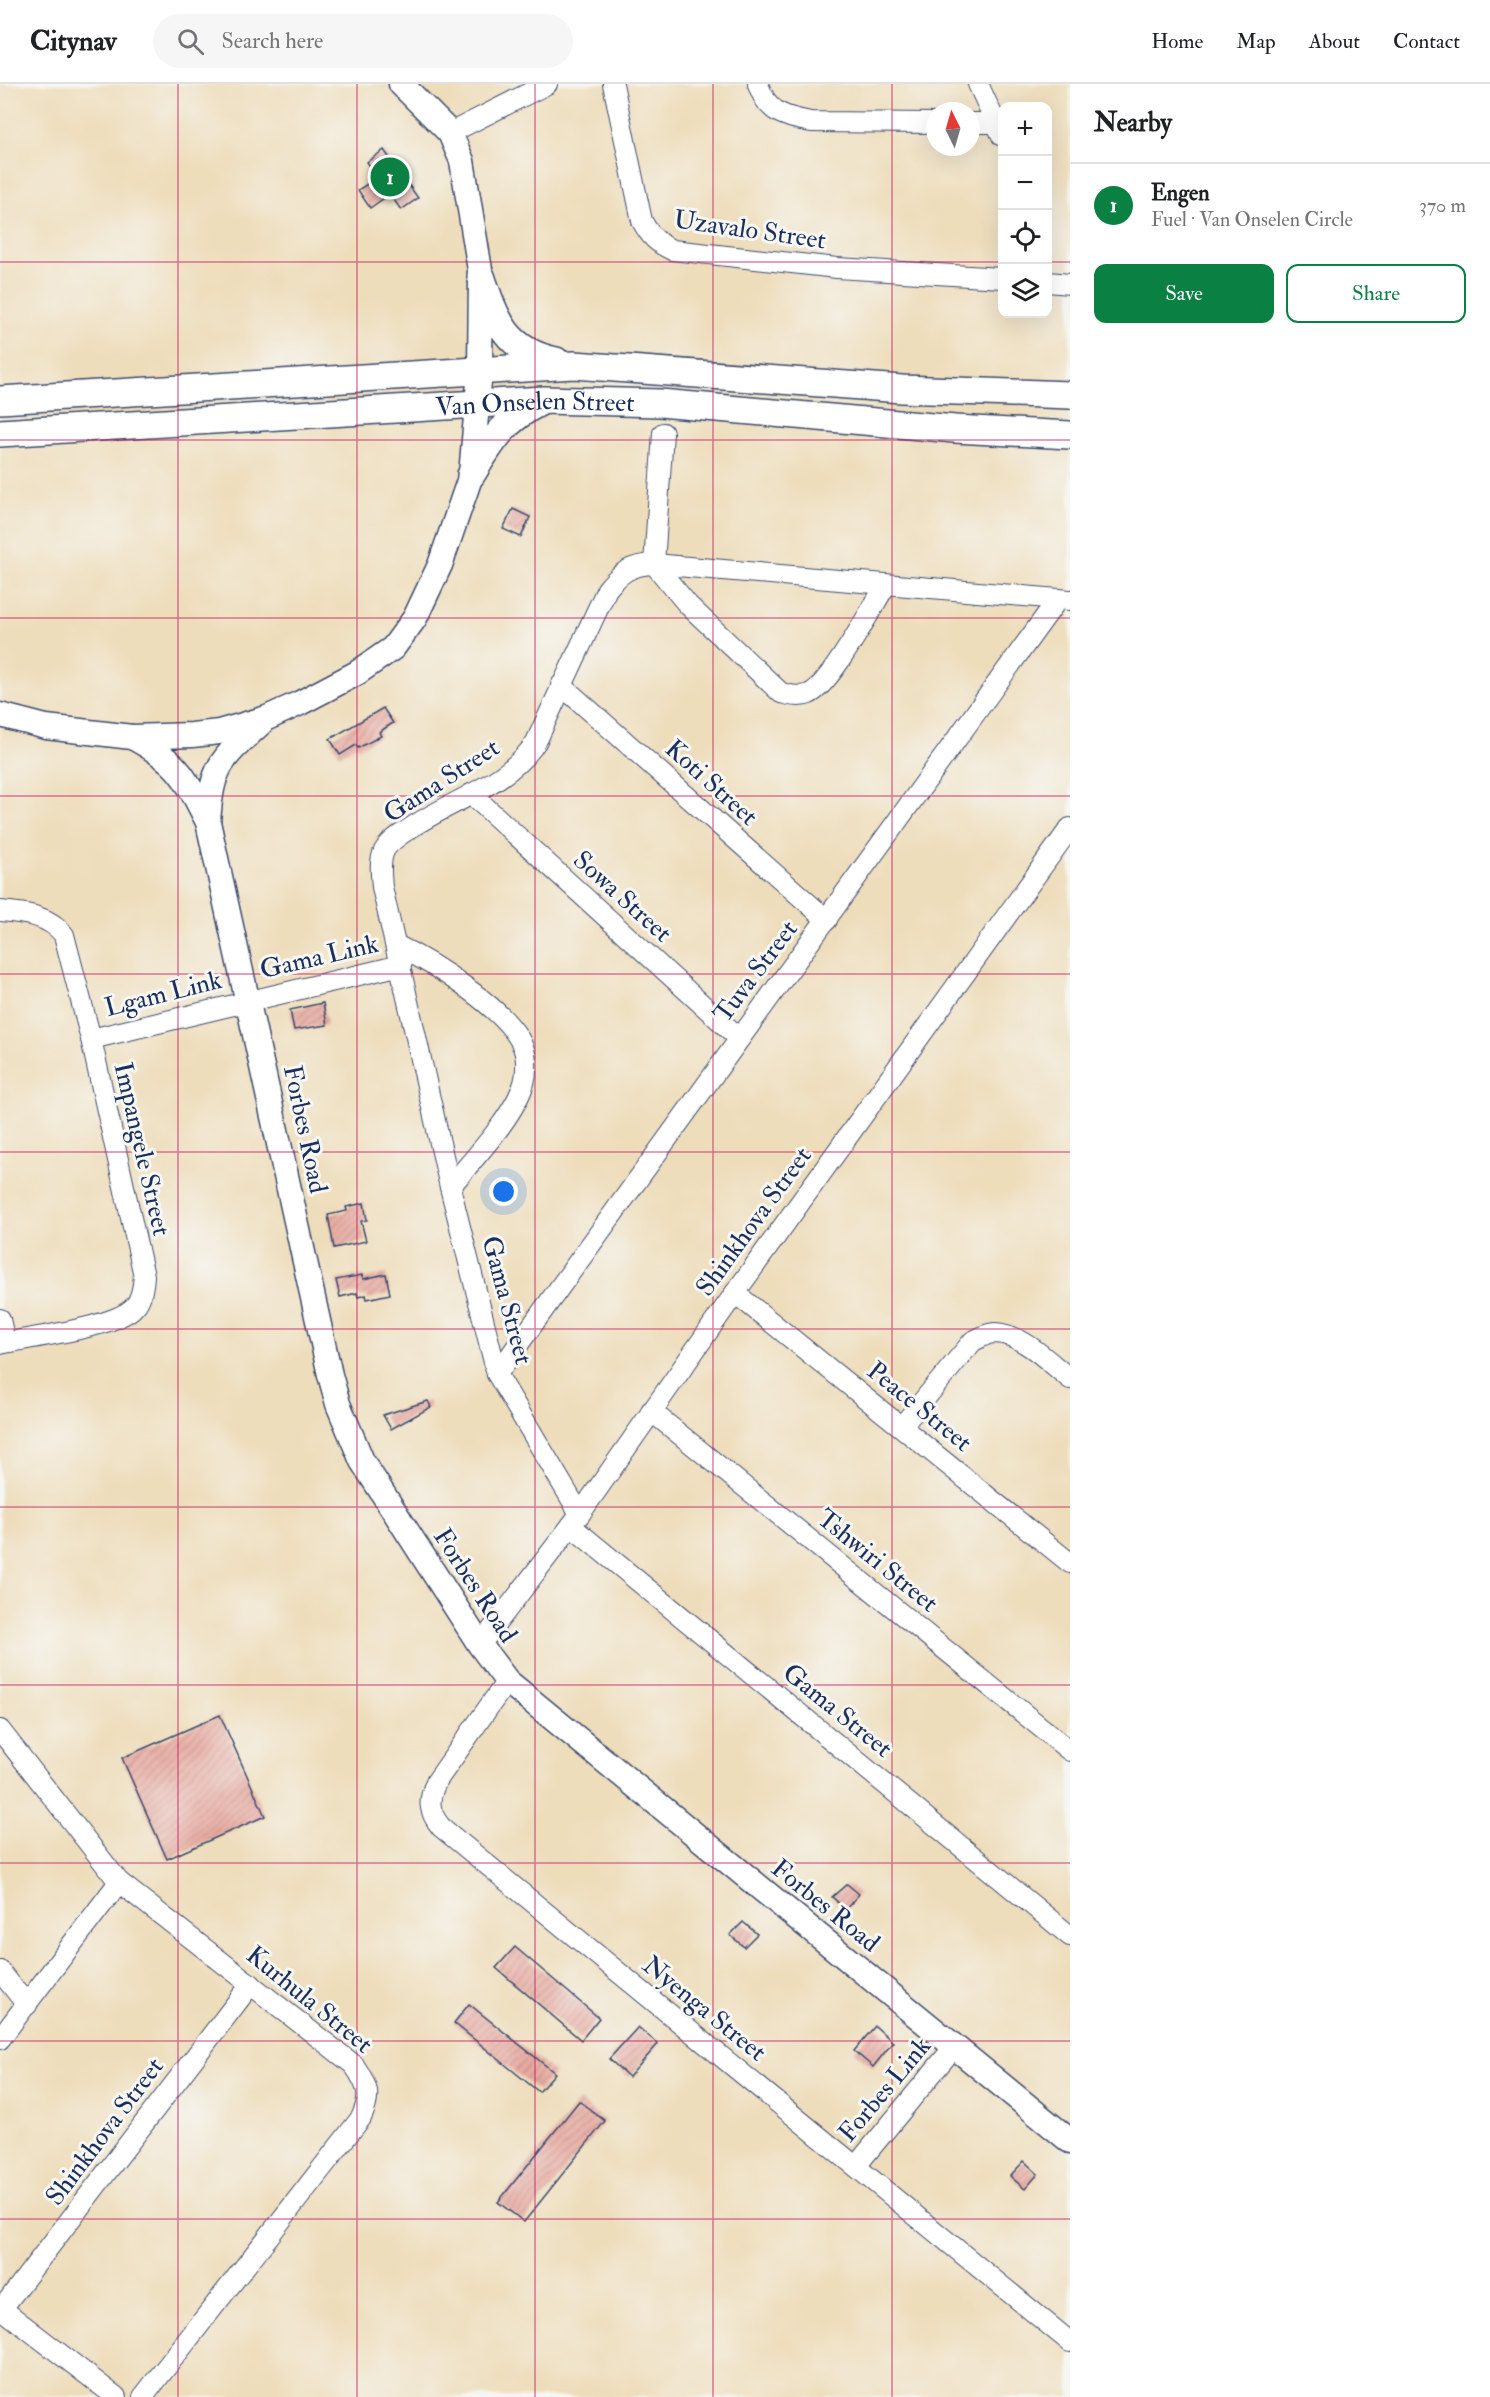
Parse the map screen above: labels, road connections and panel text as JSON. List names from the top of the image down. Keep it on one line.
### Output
{"streets":{"main road":["Van Onselen Street"],"street":["Uzavalo Street","Gama Street","Koti Street","Sowa Street","Gama Link","Tuva Street","Lgam Link","Forbes Road","Impangele Street","Shinkhova Street","Peace Street","Tshwiri Street","Kurhula Street","Nyenga Street","Forbes Link"]},"crossings":[["Gama Street","Koti Street"],["Gama Street","Sowa Street"],["Gama Street","Gama Link"],["Gama Street","Tuva Street"],["Gama Street","Shinkhova Street"],["Koti Street","Tuva Street"],["Sowa Street","Tuva Street"],["Gama Link","Lgam Link"],["Gama Link","Forbes Road"],["Lgam Link","Forbes Road"],["Lgam Link","Impangele Street"],["Forbes Road","Shinkhova Street"],["Forbes Road","Nyenga Street"],["Forbes Road","Forbes Link"],["Shinkhova Street","Peace Street"],["Shinkhova Street","Tshwiri Street"],["Shinkhova Street","Kurhula Street"],["Nyenga Street","Forbes Link"]],"north":"top","page":{"header":"Citynav","search":"Search here","nav":["Home","Map","About","Contact"],"heading":"Nearby","map_buttons":["+","−"],"pins":"1","list":[{"mark":"1","name":"Engen","note":"Fuel · Van Onselen Circle","value":"370 m"}],"buttons":["Save","Share"]}}
